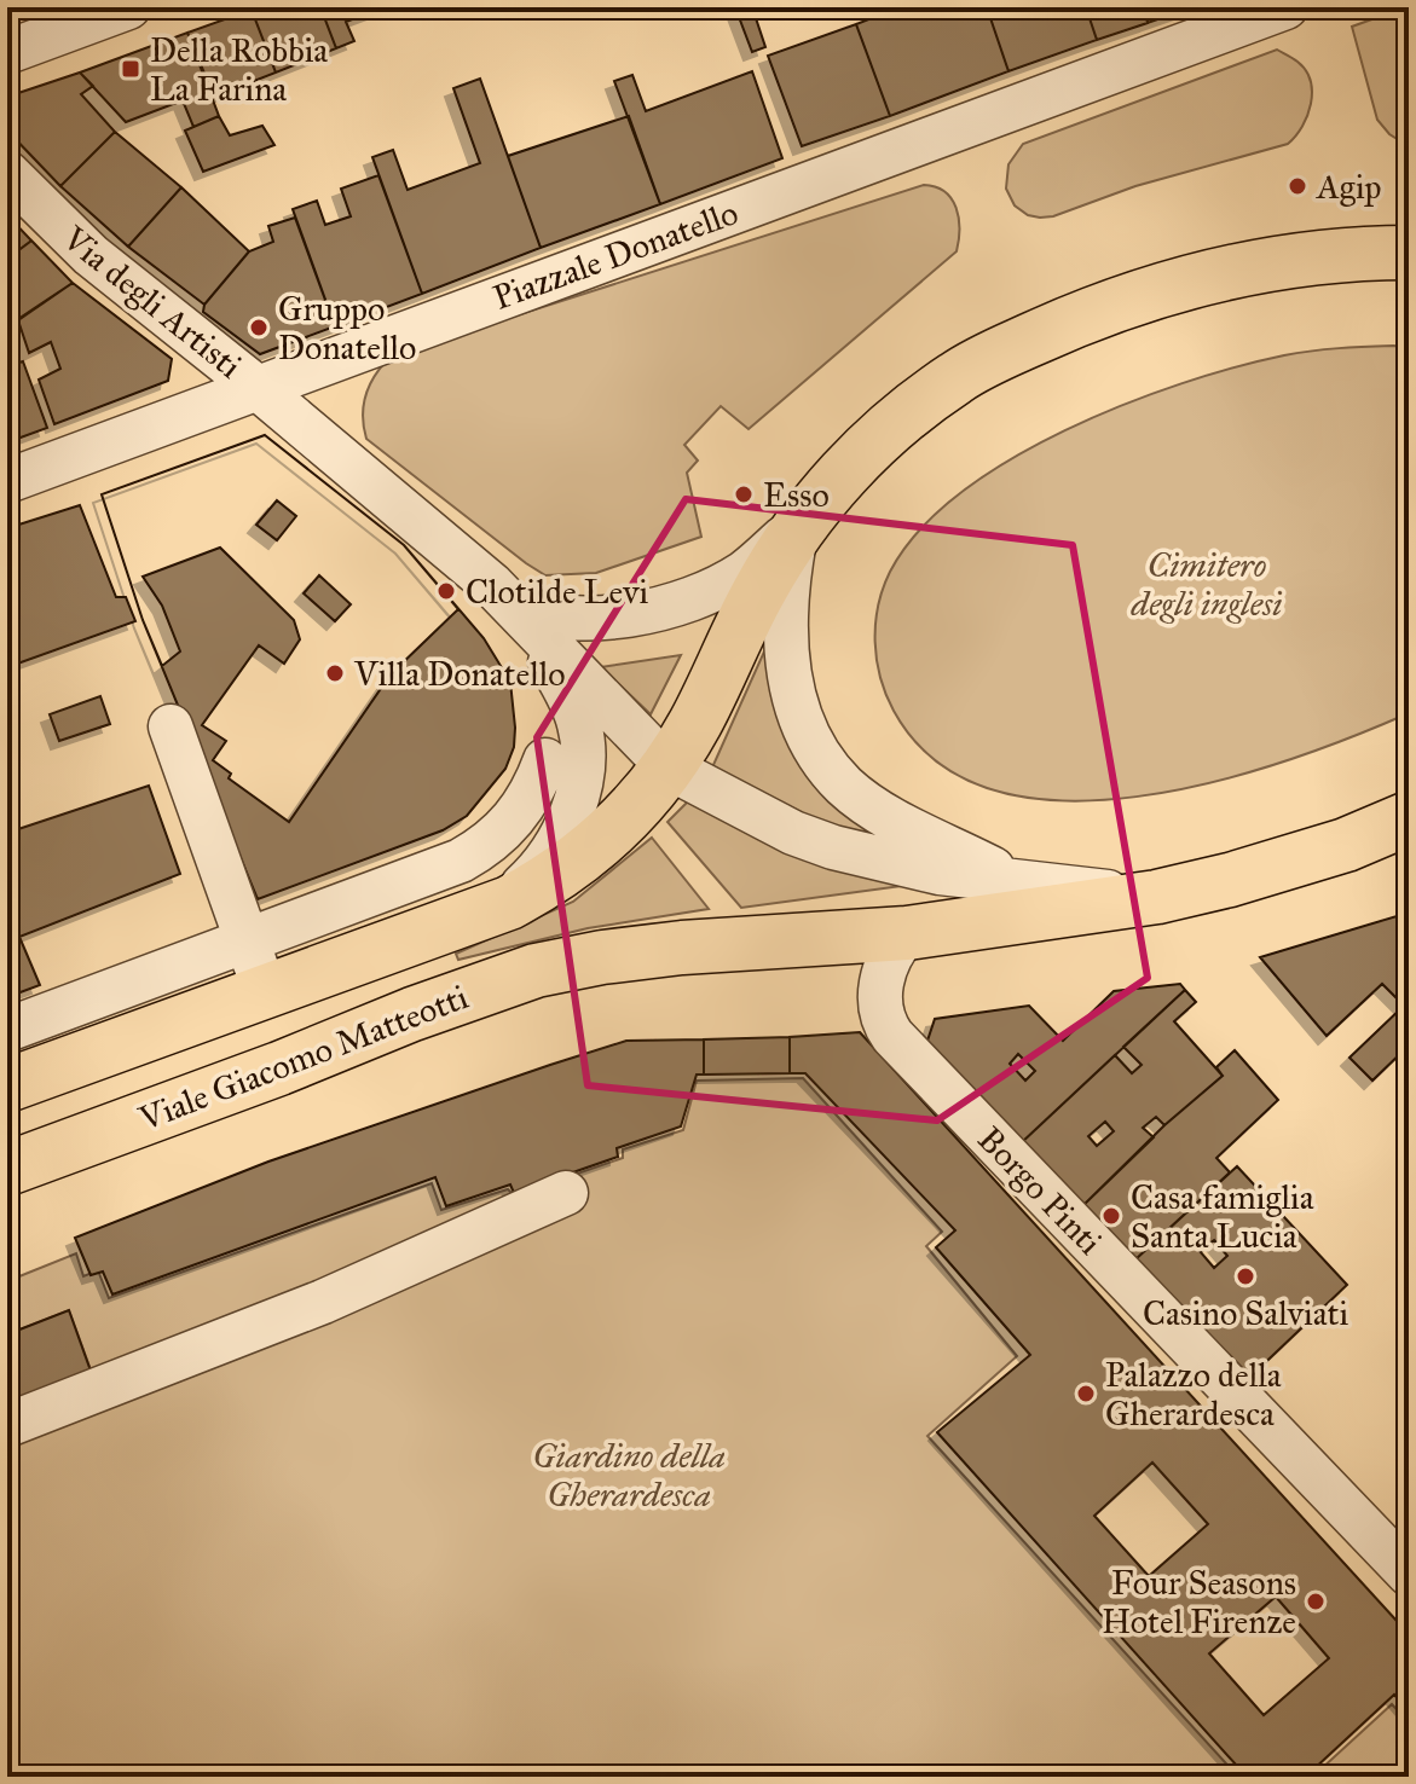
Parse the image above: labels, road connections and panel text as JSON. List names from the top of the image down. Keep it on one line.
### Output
{"streets":{"main road":["Viale Giacomo Matteotti"],"street":["Piazzale Donatello","Via degli Artisti","Borgo Pinti"]},"crossings":[["Piazzale Donatello","Via degli Artisti"],["Viale Giacomo Matteotti","Borgo Pinti"]],"parks":["Cimitero degli inglesi","Giardino della Gherardesca"],"places":{"transit":["Della Robbia La Farina"],"other":["Agip","Gruppo Donatello","Esso","Clotilde Levi","Villa Donatello","Casa famiglia Santa Lucia","Casino Salviati","Palazzo della Gherardesca","Four Seasons Hotel Firenze"]}}
